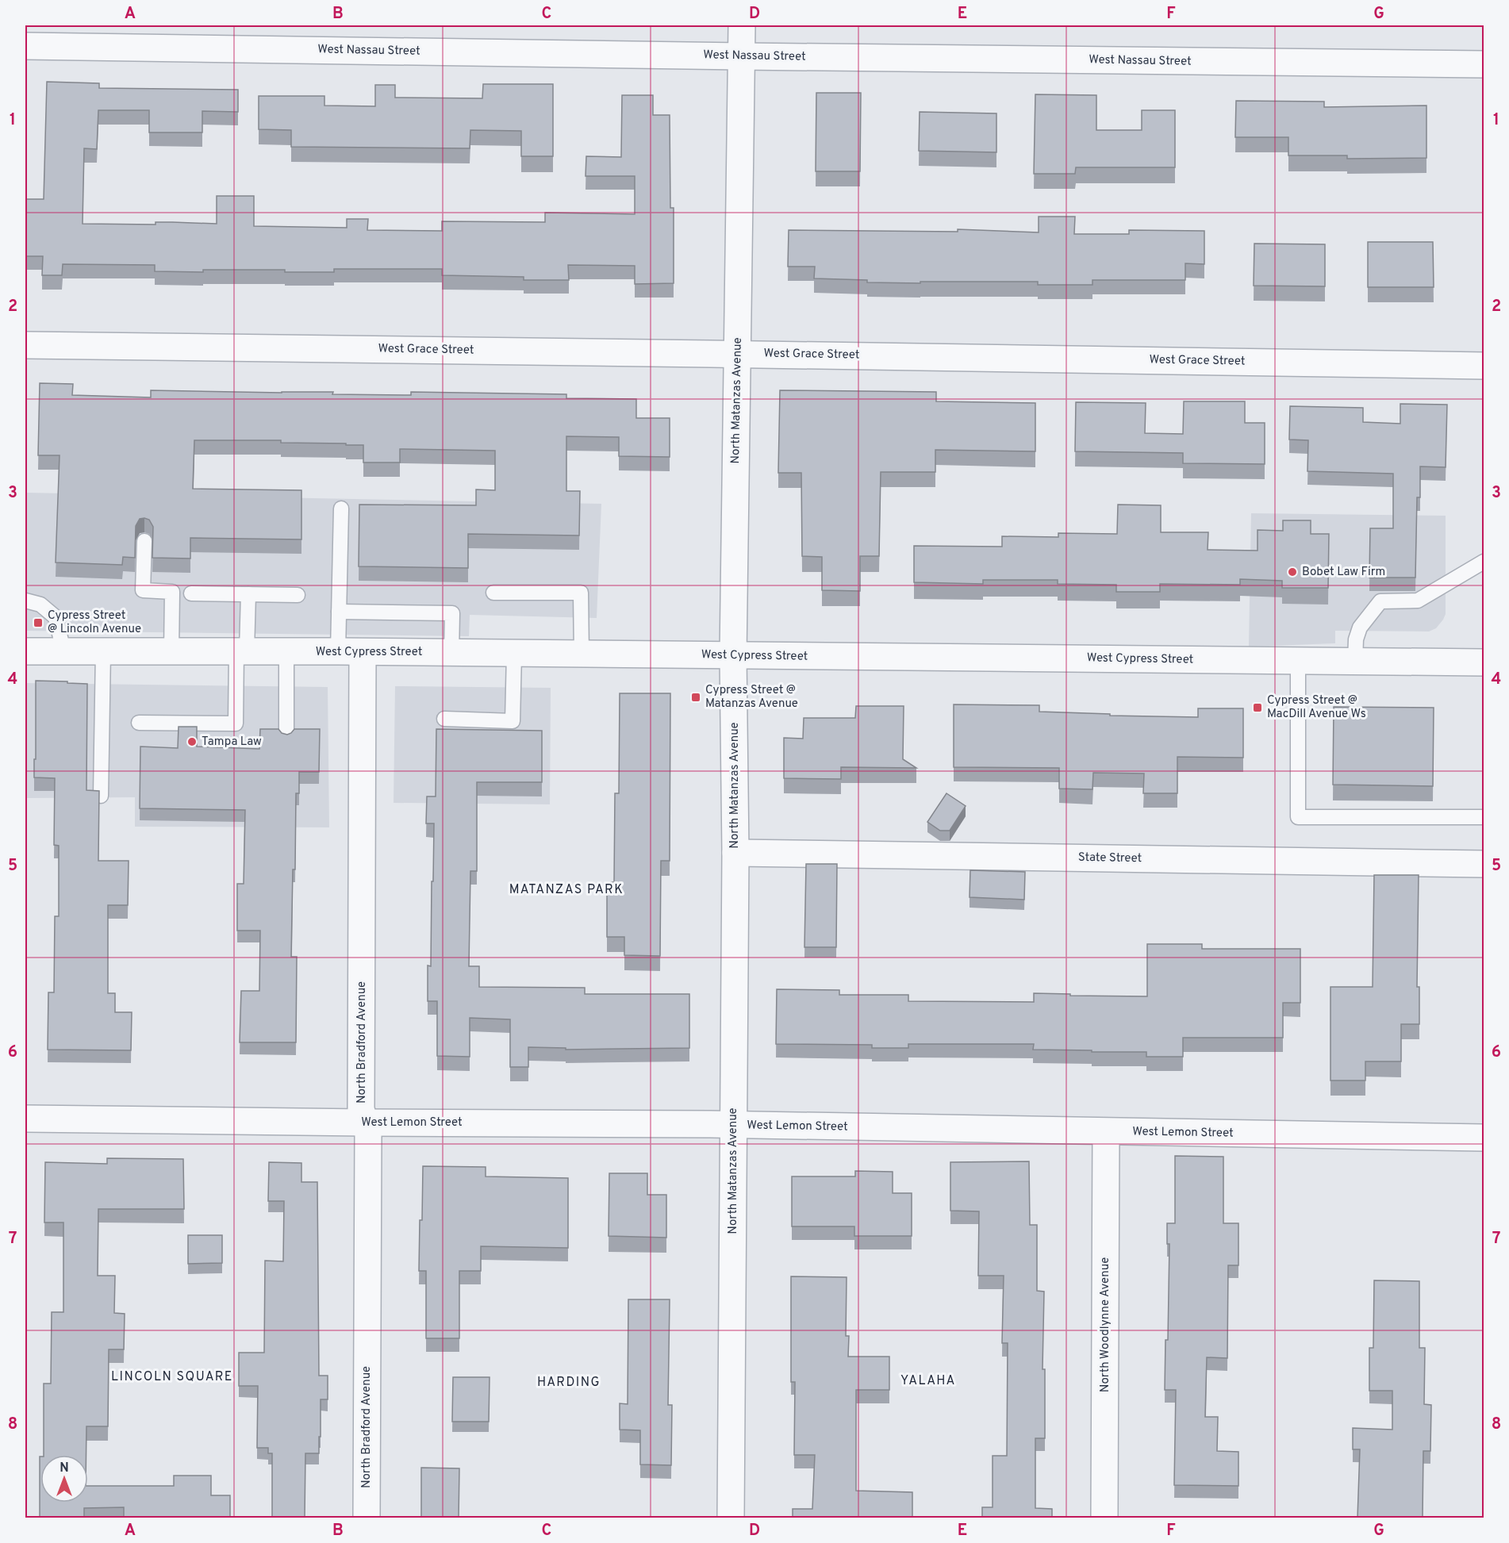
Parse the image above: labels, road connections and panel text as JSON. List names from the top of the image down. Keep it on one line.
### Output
{"streets":{"street":["West Nassau Street","West Grace Street","North Matanzas Avenue","West Cypress Street","State Street","North Bradford Avenue","West Lemon Street","North Woodlynne Avenue"]},"crossings":[["West Nassau Street","North Matanzas Avenue"],["West Grace Street","North Matanzas Avenue"],["North Matanzas Avenue","West Cypress Street"],["North Matanzas Avenue","State Street"],["North Matanzas Avenue","West Lemon Street"],["West Cypress Street","North Bradford Avenue"],["North Bradford Avenue","West Lemon Street"],["West Lemon Street","North Woodlynne Avenue"]],"districts":["MATANZAS PARK","LINCOLN SQUARE","YALAHA","HARDING"],"places":{"other":["Bobet Law Firm","Tampa Law"],"transit":["Cypress Street @ Lincoln Avenue","Cypress Street @ Matanzas Avenue","Cypress Street @ MacDill Avenue Ws"]},"north":"top","grid":{"columns":["A","B","C","D","E","F","G"],"rows":["1","2","3","4","5","6","7","8"]}}
